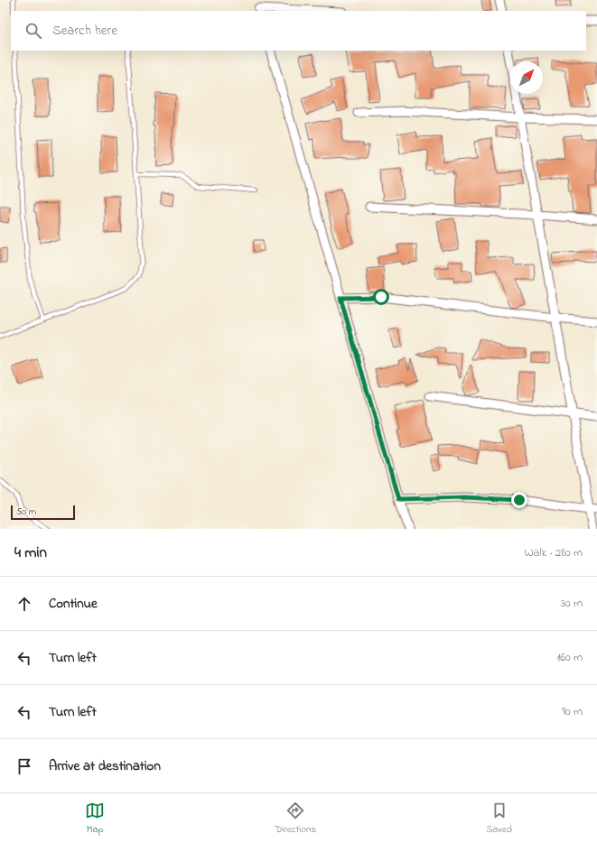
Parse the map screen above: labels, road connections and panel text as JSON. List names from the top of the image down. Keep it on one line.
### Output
{"scale_bar":"50 m","north":"top right","page":{"search":"Search here","scale":"50 m","heading":["4 min","Walk · 280 m"],"list":[["Continue","30 m"],["Turn left","160 m"],["Turn left","90 m"],"Arrive at destination"],"nav":["Map","Directions","Saved"]}}
